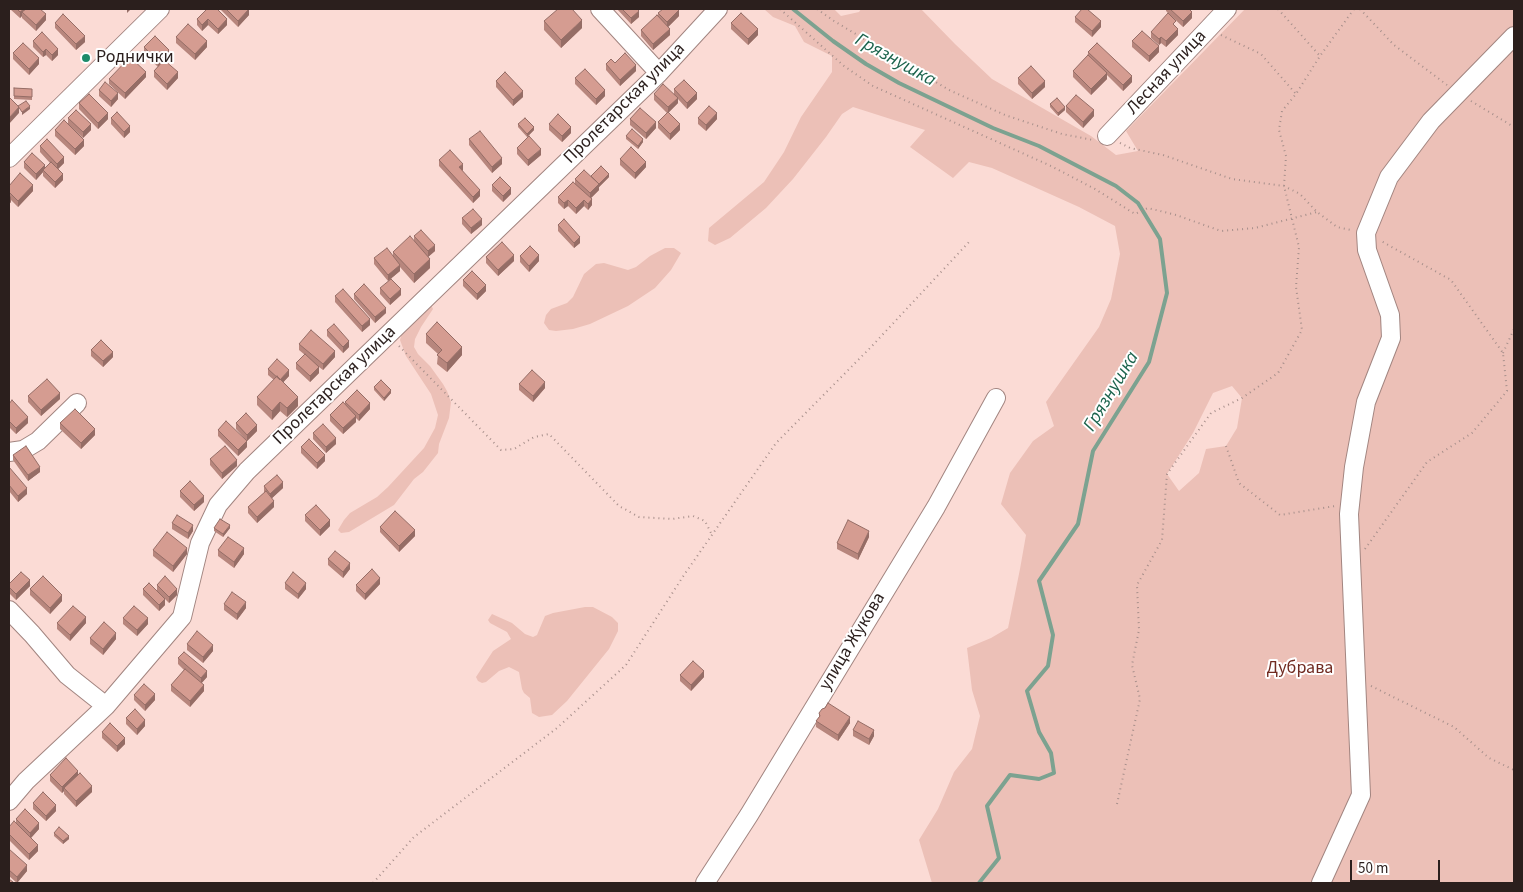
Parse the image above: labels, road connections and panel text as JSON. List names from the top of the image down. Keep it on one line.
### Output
{"streets":{"street":["Лесная улица","Пролетарская улица","улица Жукова"]},"water":["Грязнушка"],"parks":["Дубрава"],"places":["Роднички"],"scale_bar":"50 m"}
